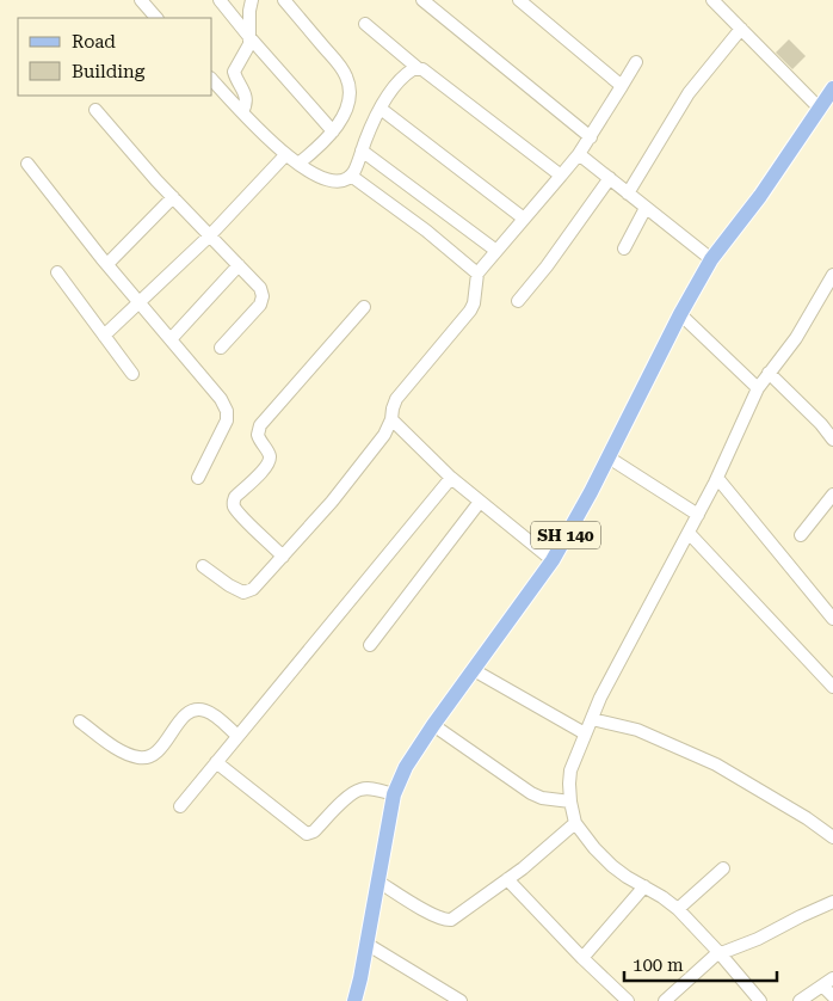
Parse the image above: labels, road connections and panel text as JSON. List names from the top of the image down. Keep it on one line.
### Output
{"streets":{"main road":["SH 140"]},"legend":["Road","Building"],"scale_bar":"100 m"}
